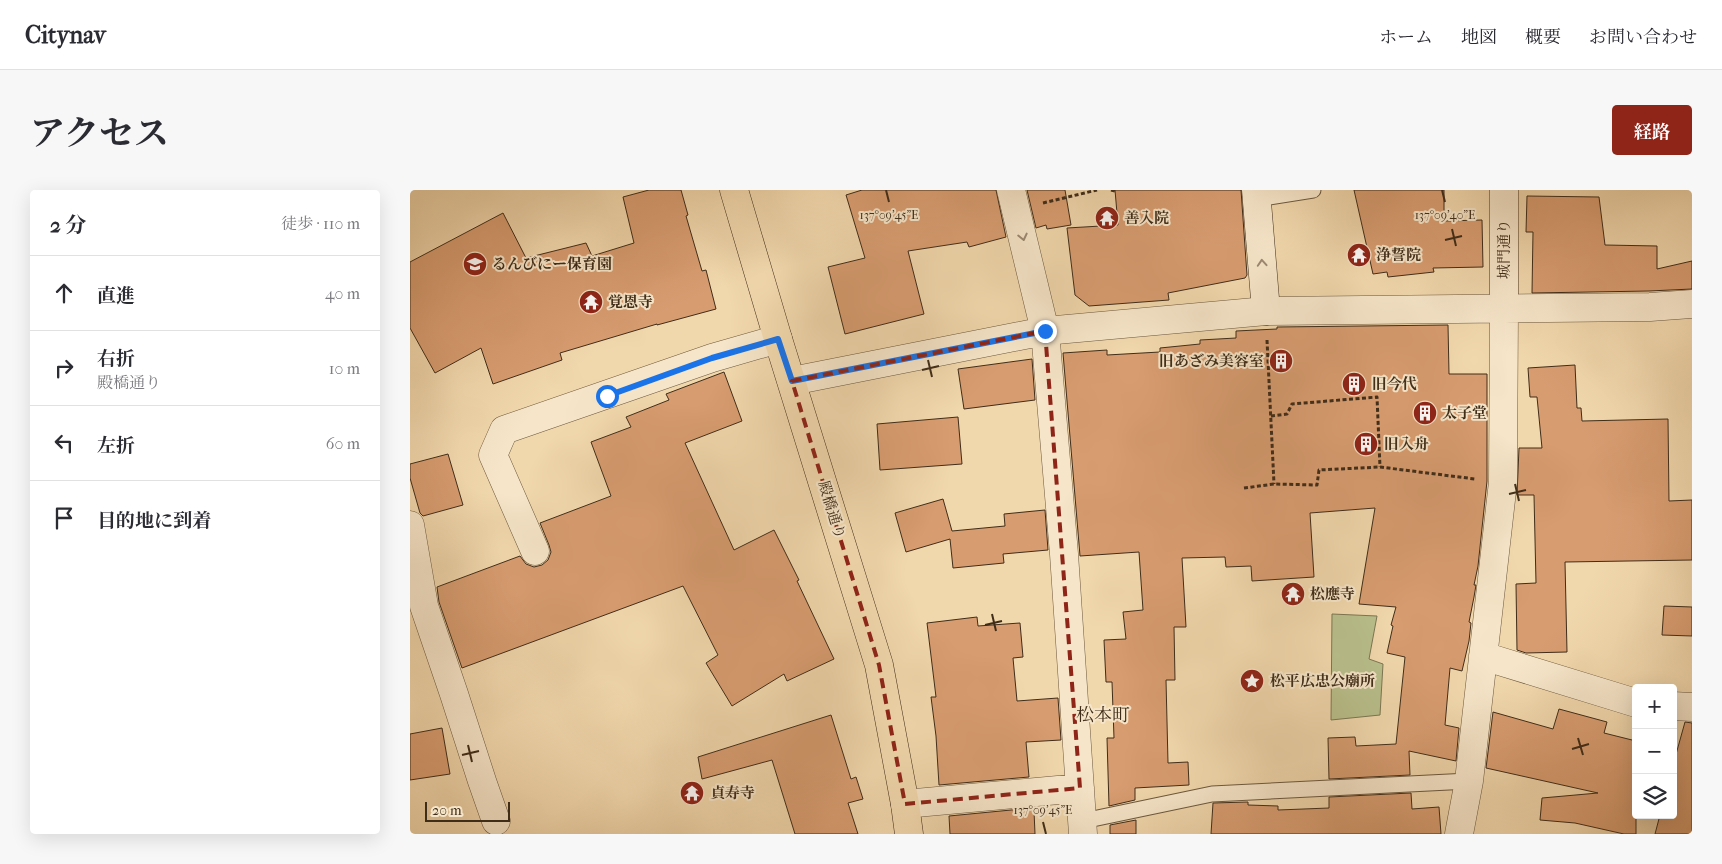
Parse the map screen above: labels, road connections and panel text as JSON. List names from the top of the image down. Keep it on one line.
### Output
{"streets":{"main road":["殿橋通り"],"street":["城門通り"]},"districts":["松本町"],"places":{"temple":["善入院","浄誓院","覚恩寺","松應寺","貞寿寺"],"school or university":["るんびにー保育園"],"building":["旧あざみ美容室","旧今代","太子堂","旧入舟"],"place":["松平広忠公廟所"]},"scale_bar":"20 m","page":{"header":"Citynav","nav":["ホーム","地図","概要","お問い合わせ"],"title":"アクセス","buttons":"経路","heading":["2 分","徒歩 · 110 m"],"list":[["直進","40 m"],["右折","殿橋通り","10 m"],["左折","60 m"],"目的地に到着"],"map_buttons":["+","−"],"scale":"20 m"},"coordinates":["137°09'40\"E","137°09'45\"E"]}
